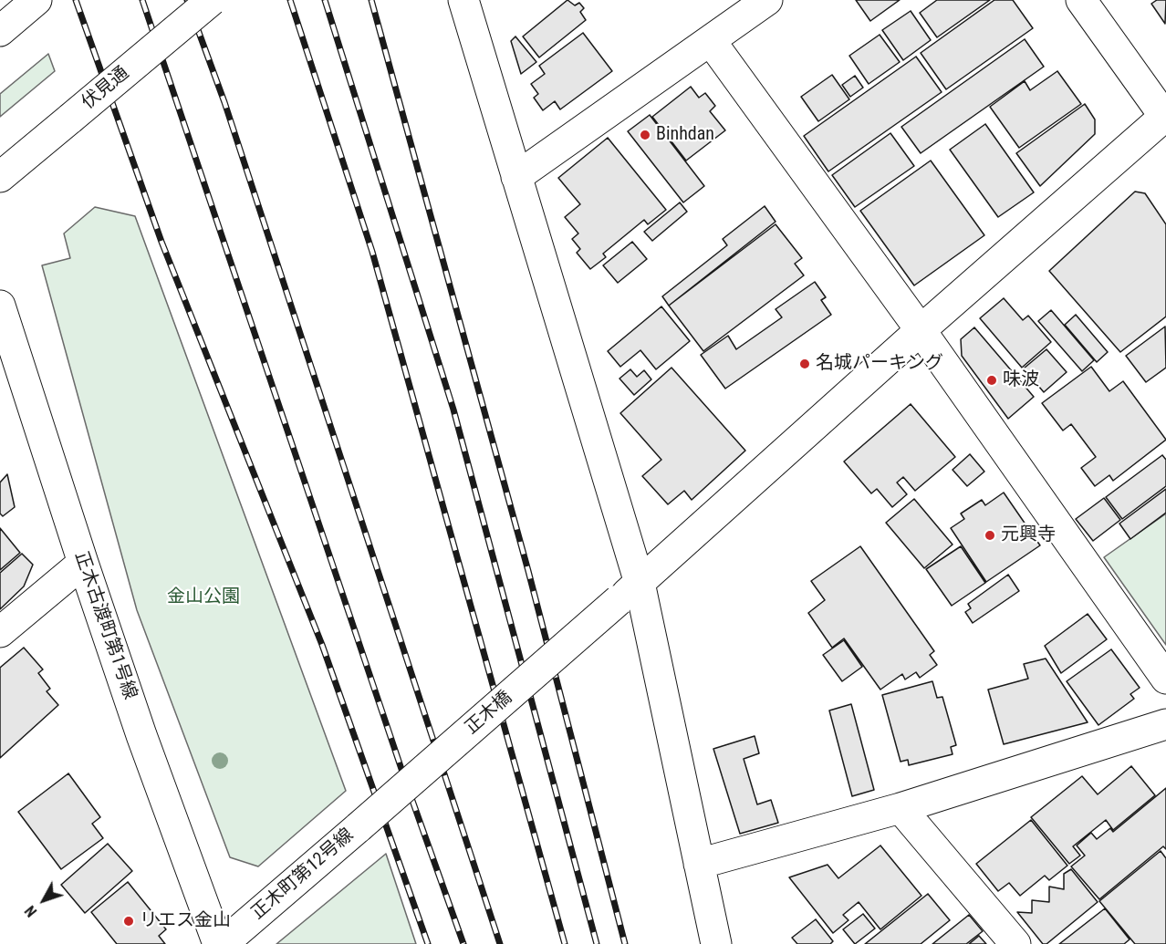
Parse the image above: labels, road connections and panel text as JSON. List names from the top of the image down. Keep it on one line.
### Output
{"streets":{"main road":["伏見通","正木古渡町第1号線","正木橋","正木町第12号線"]},"crossings":[["正木橋","正木町第12号線"]],"parks":["金山公園"],"places":["Binhdan","名城パーキング","味波","元興寺","リエス金山"],"north":"bottom left"}
